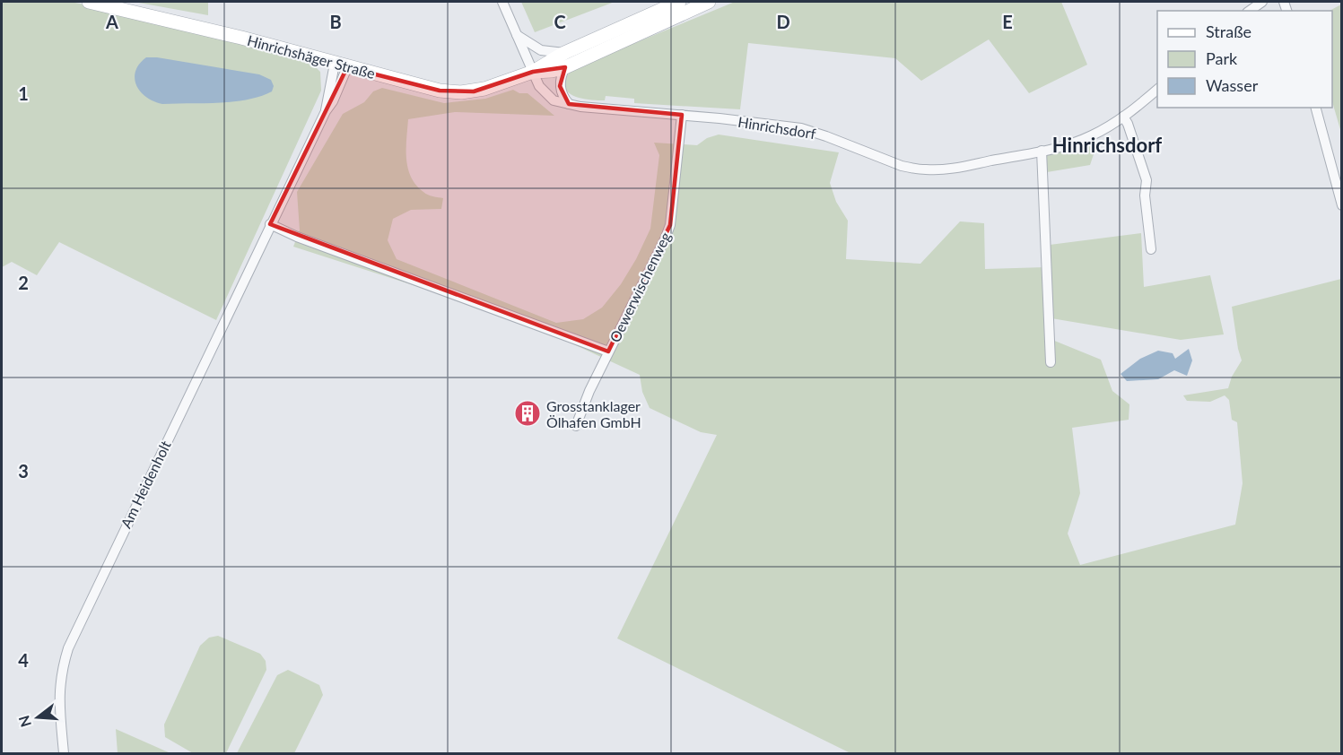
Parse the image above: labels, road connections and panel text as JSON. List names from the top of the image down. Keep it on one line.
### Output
{"streets":{"main road":["Hinrichshäger Straße"],"street":["Hinrichsdorf","Oewerwischenweg","Am Heidenholt"]},"crossings":[["Hinrichshäger Straße","Hinrichsdorf"],["Hinrichshäger Straße","Am Heidenholt"],["Hinrichsdorf","Oewerwischenweg"]],"districts":["Hinrichsdorf"],"places":{"building":["Grosstanklager Ölhafen GmbH"]},"legend":["Straße","Park","Wasser"],"north":"left","grid":{"columns":["A","B","C","D","E"],"rows":["1","2","3","4"]}}
